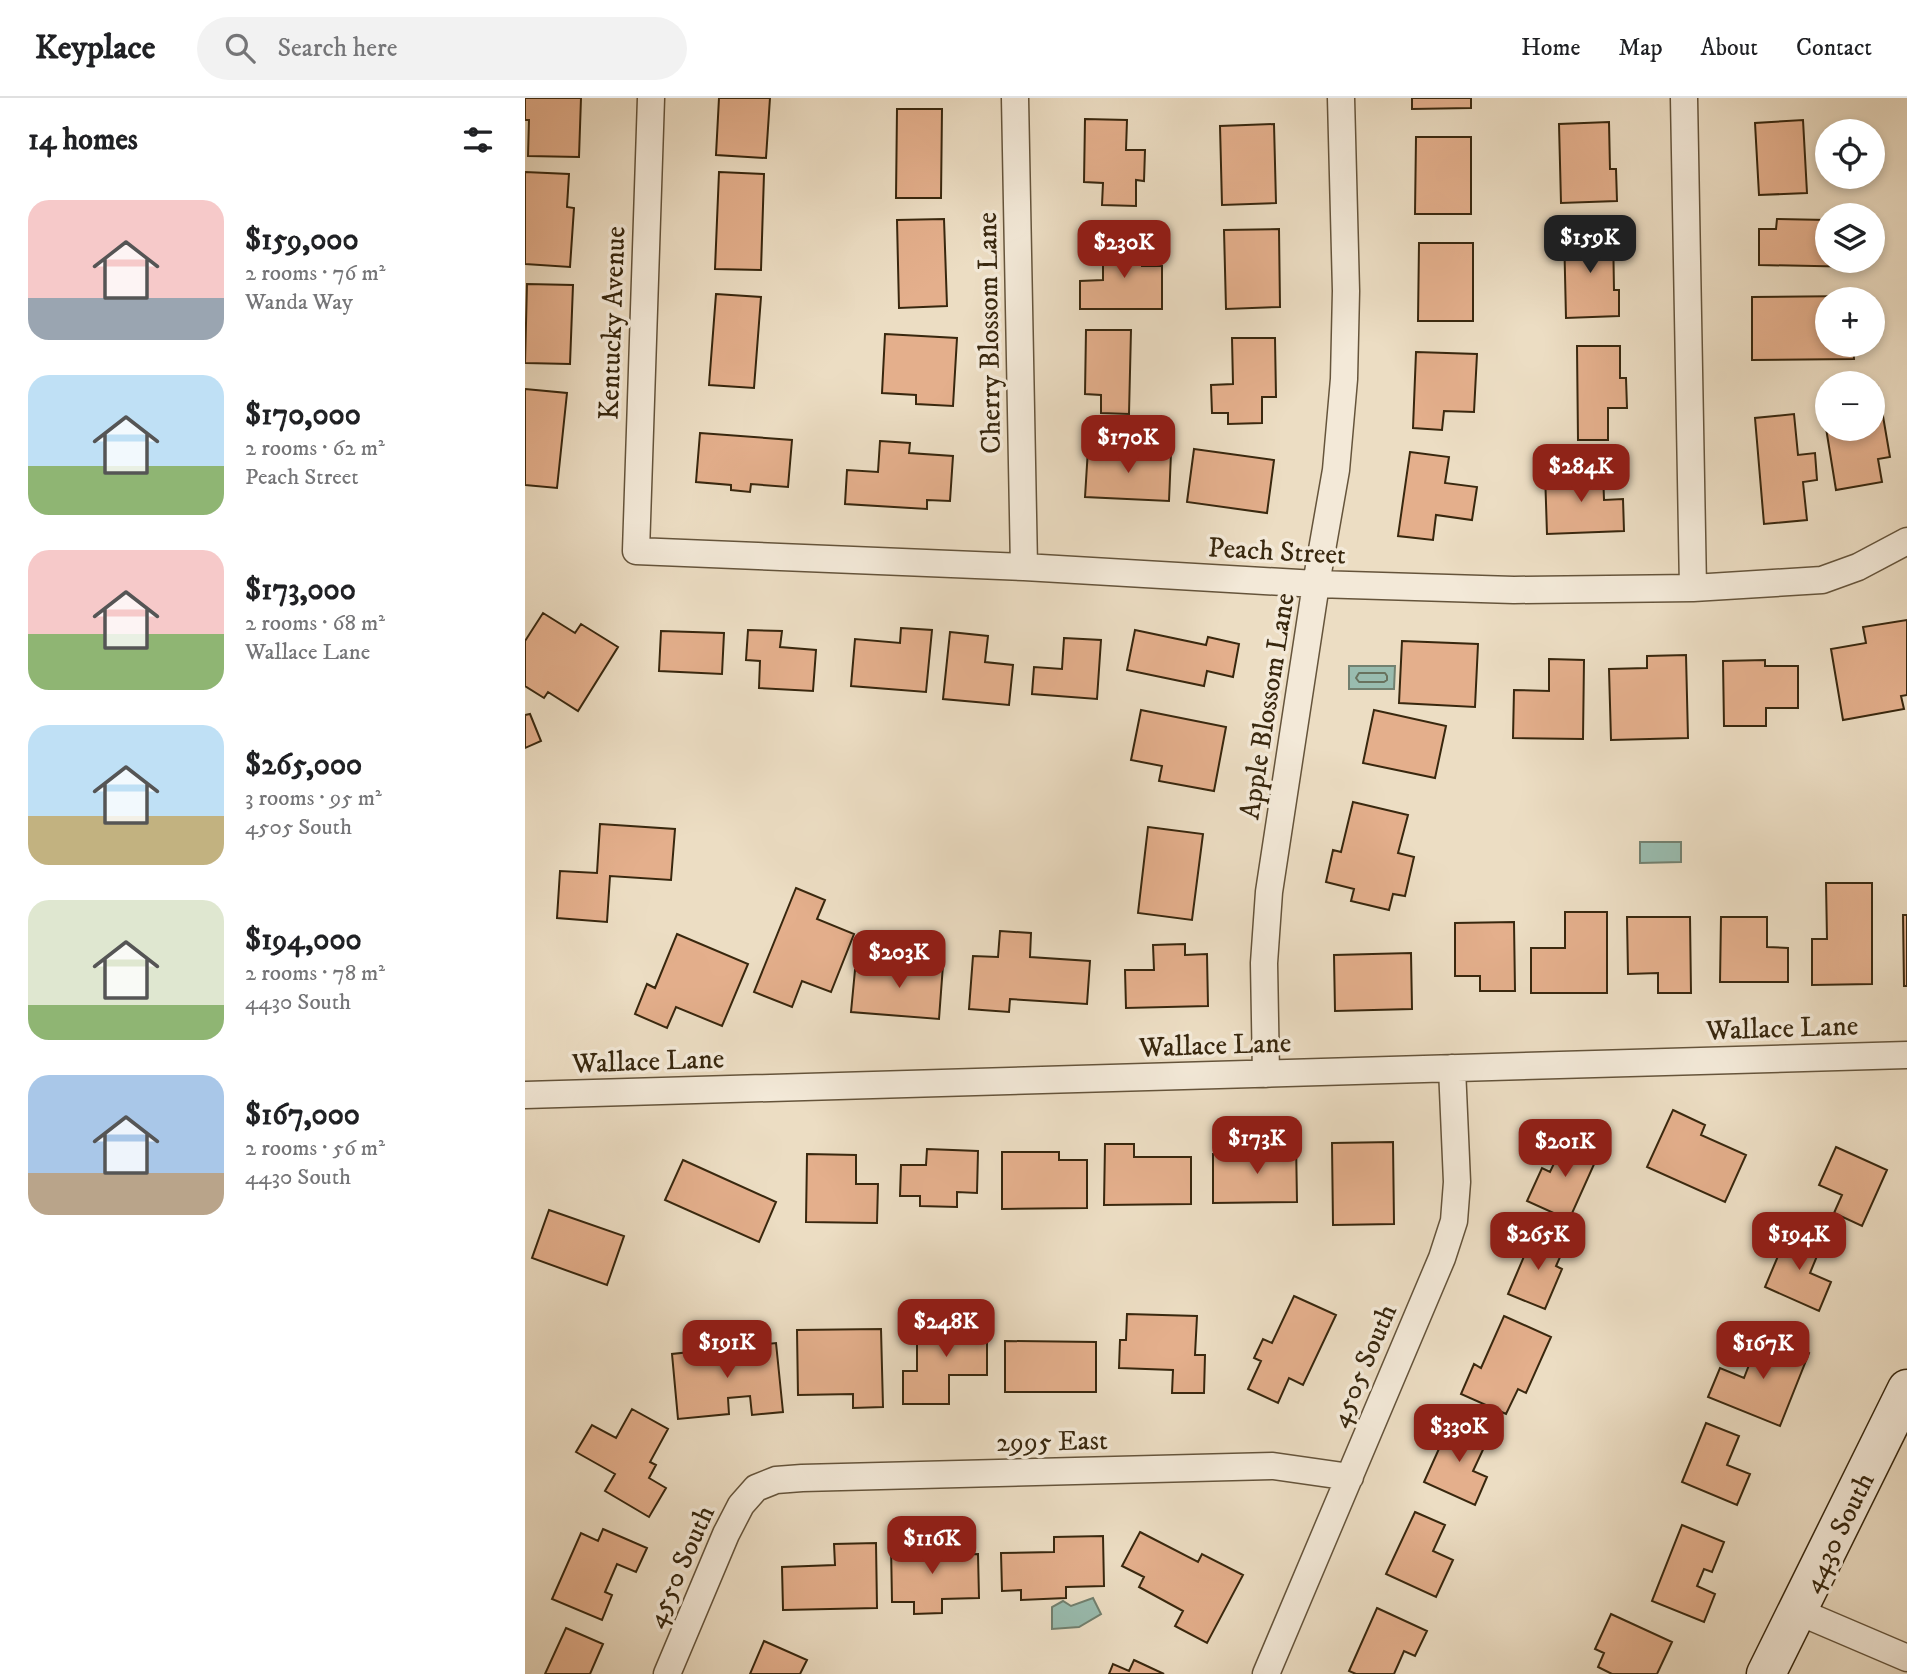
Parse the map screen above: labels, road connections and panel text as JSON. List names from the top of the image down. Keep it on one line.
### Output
{"streets":{"main road":["4430 South"],"street":["Kentucky Avenue","Cherry Blossom Lane","Peach Street","Apple Blossom Lane","Wallace Lane","4505 South","2995 East","4550 South"]},"crossings":[["Kentucky Avenue","Peach Street"],["Cherry Blossom Lane","Peach Street"],["Peach Street","Apple Blossom Lane"],["Apple Blossom Lane","Wallace Lane"],["Wallace Lane","4505 South"],["4505 South","2995 East"],["2995 East","4550 South"]],"page":{"header":"Keyplace","search":"Search here","nav":["Home","Map","About","Contact"],"heading":"14 homes","map_buttons":["+","−"],"list":[{"name":"$159,000","note":"2 rooms · 76 m² · Wanda Way"},{"name":"$170,000","note":"2 rooms · 62 m² · Peach Street"},{"name":"$173,000","note":"2 rooms · 68 m² · Wallace Lane"},{"name":"$265,000","note":"3 rooms · 95 m² · 4505 South"},{"name":"$194,000","note":"2 rooms · 78 m² · 4430 South"},{"name":"$167,000","note":"2 rooms · 56 m² · 4430 South"}],"price":["$159K","$230K","$170K","$284K","$203K","$173K","$201K","$265K","$194K","$248K","$191K","$167K","$330K","$116K"]}}
